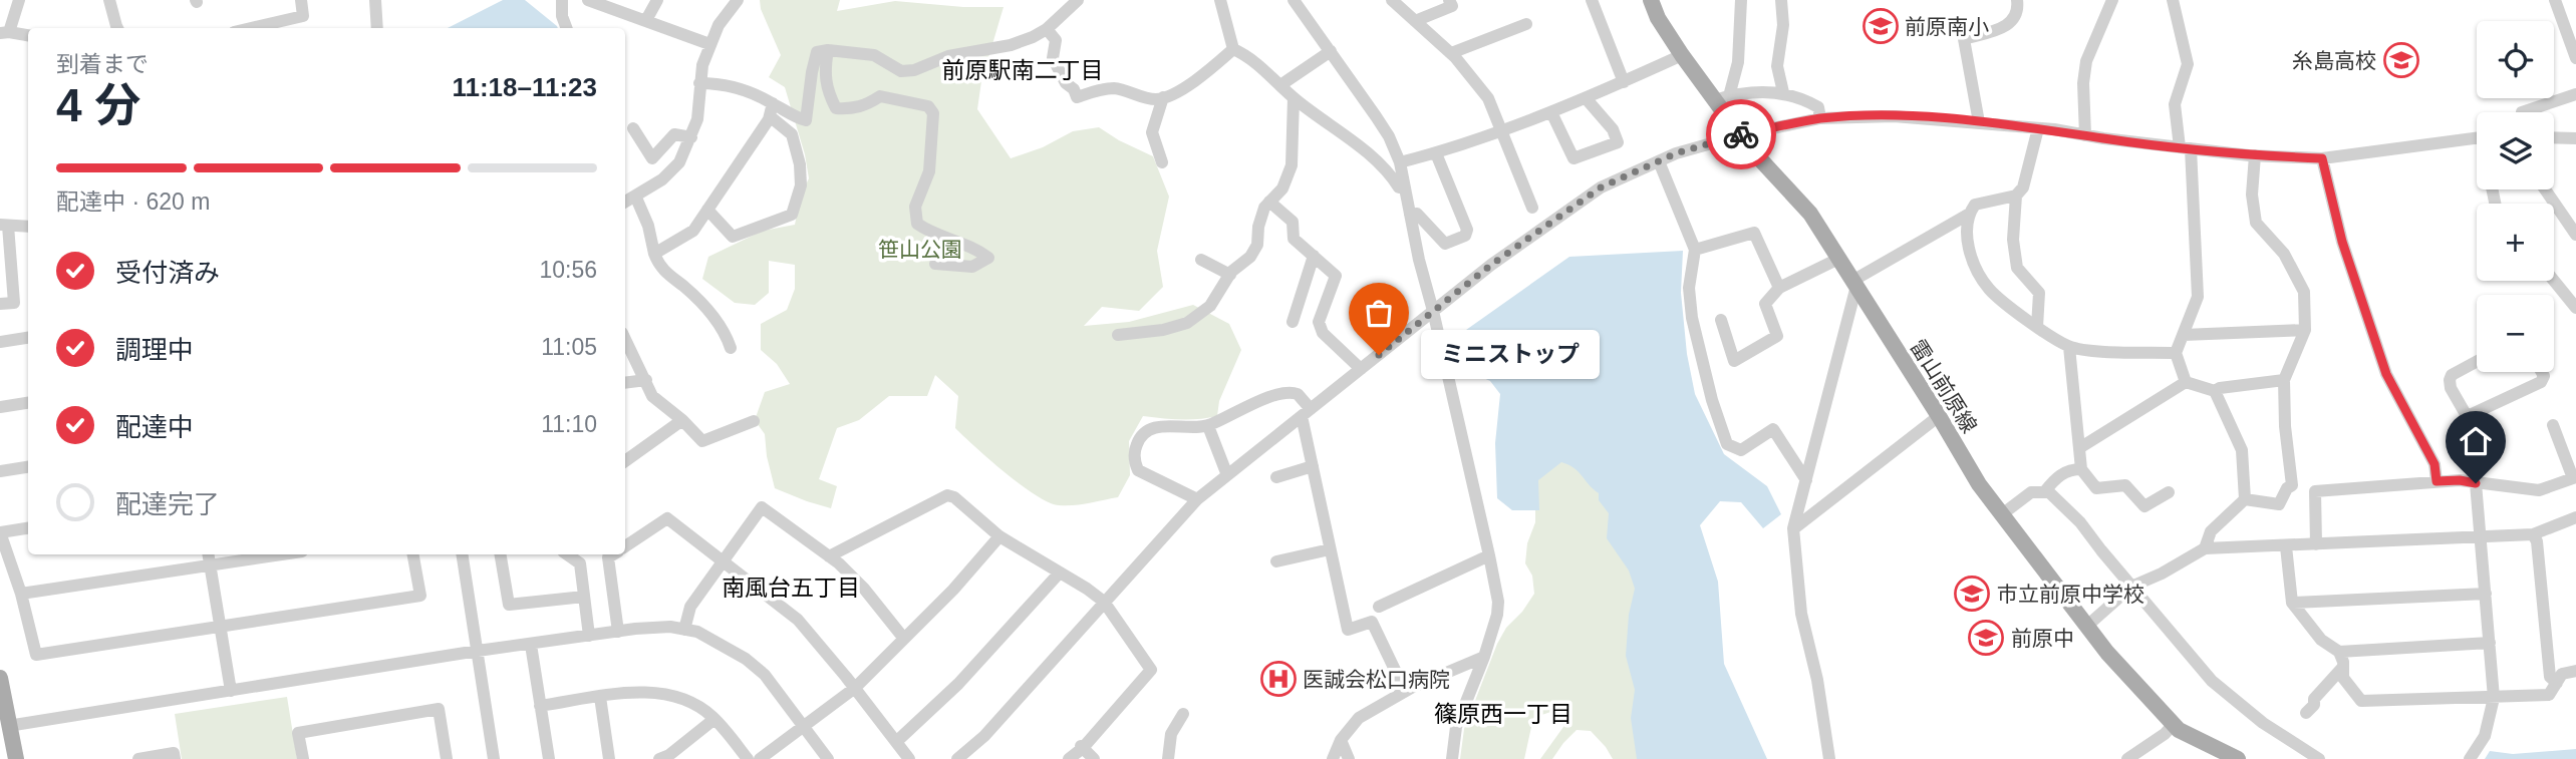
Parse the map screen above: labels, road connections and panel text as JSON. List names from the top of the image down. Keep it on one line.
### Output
{"streets":{"main road":["雷山前原線"]},"districts":["前原駅南二丁目","南風台五丁目","篠原西一丁目"],"parks":["笹山公園"],"places":{"school or university":["前原南小","糸島高校","市立前原中学校","前原中"],"other":["ミニストップ"],"hospital":["医誠会松口病院"]},"page":{"map_buttons":["+","−"],"heading":["4 分","到着まで","11:18–11:23"],"bar":"配達中 · 620 m","list":[["受付済み","10:56"],["調理中","11:05"],["配達中","11:10"],"配達完了"],"bubble":"ミニストップ"}}
